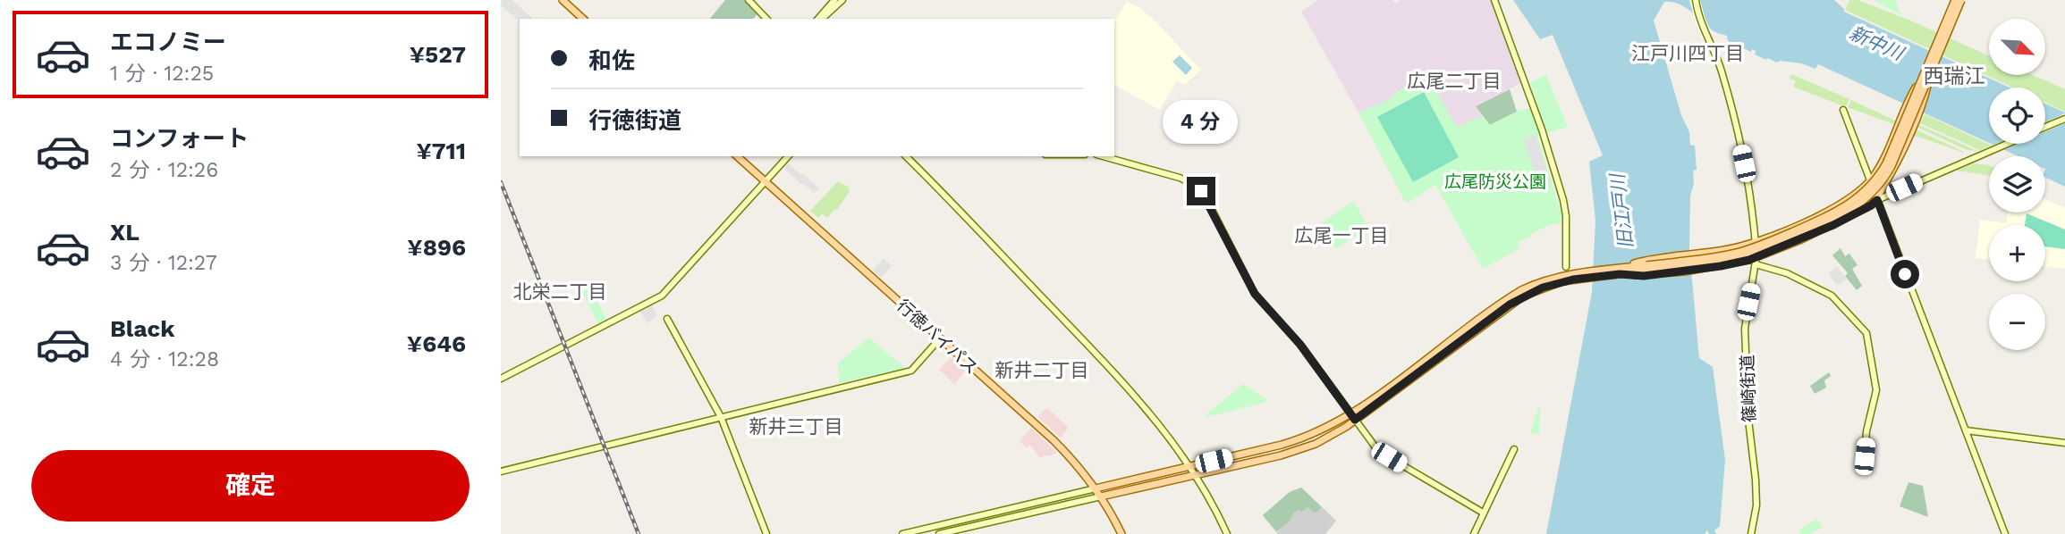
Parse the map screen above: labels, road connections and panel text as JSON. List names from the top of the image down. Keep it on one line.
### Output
{"streets":{"main road":["行徳バイパス"],"street":["篠崎街道"]},"districts":["江戸川四丁目","西瑞江","広尾二丁目","広尾一丁目","北栄二丁目","新井二丁目","新井三丁目"],"water":["新中川","旧江戸川"],"parks":["広尾防災公園"],"north":"bottom right","page":{"list":[{"name":"エコノミー","note":"1 分 · 12:25","value":"¥527"},{"name":"コンフォート","note":"2 分 · 12:26","value":"¥711"},{"name":"XL","note":"3 分 · 12:27","value":"¥896"},{"name":"Black","note":"4 分 · 12:28","value":"¥646"}],"map_buttons":["+","−"],"banner":["和佐","行徳街道"],"bubble":"4 分","buttons":"確定"}}
